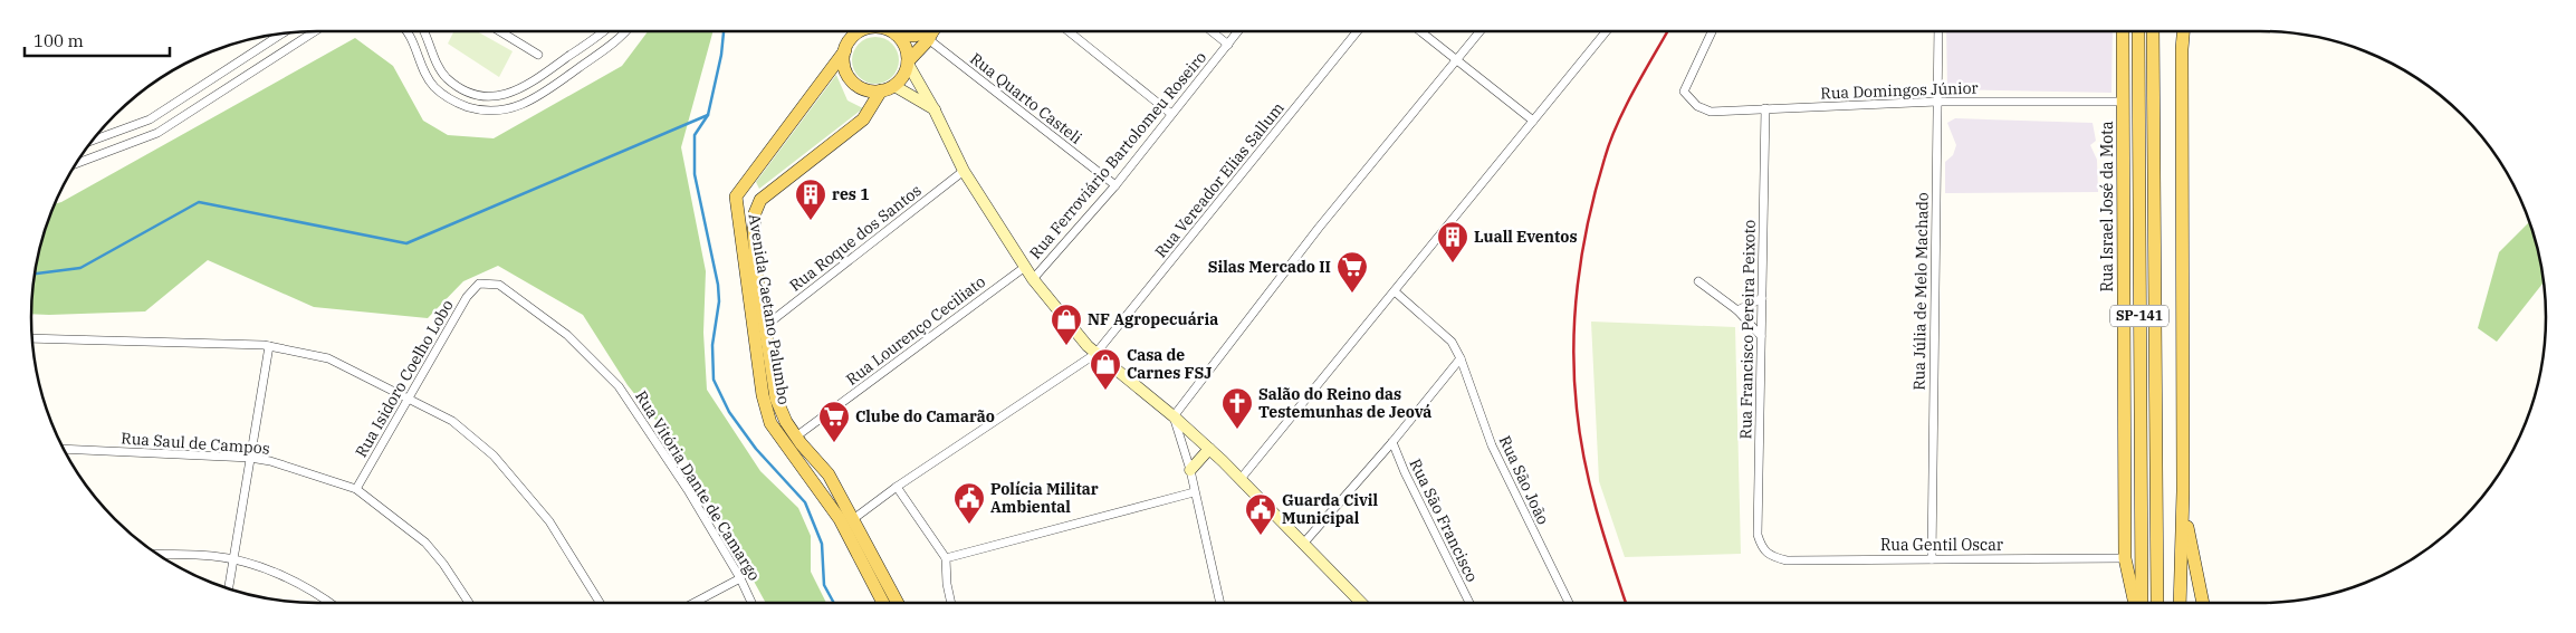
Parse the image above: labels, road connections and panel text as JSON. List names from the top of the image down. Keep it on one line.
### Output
{"streets":{"main road":["Rua Israel José da Mota","Avenida Caetano Palumbo","SP-141"],"street":["Rua Domingos Júnior","Rua Quarto Casteli","Rua Ferroviário Bartolomeu Roseiro","Rua Vereador Elias Sallum","Rua Roque dos Santos","Rua Júlia de Melo Machado","Rua Francisco Pereira Peixoto","Rua Lourenço Ceciliato","Rua Isidoro Coelho Lobo","Rua Saul de Campos","Rua São João","Rua Vitória Dante de Camargo","Rua São Francisco","Rua Gentil Oscar"]},"crossings":[["Rua Domingos Júnior","Rua Israel José da Mota"],["Rua Domingos Júnior","Rua Júlia de Melo Machado"],["Rua Domingos Júnior","Rua Francisco Pereira Peixoto"],["Rua Quarto Casteli","Rua Ferroviário Bartolomeu Roseiro"],["Rua Vereador Elias Sallum","Avenida Caetano Palumbo"],["Rua Israel José da Mota","Rua Gentil Oscar"],["Rua Roque dos Santos","Avenida Caetano Palumbo"],["Rua Júlia de Melo Machado","Rua Gentil Oscar"],["Avenida Caetano Palumbo","Rua Lourenço Ceciliato"],["Rua Francisco Pereira Peixoto","Rua Gentil Oscar"],["Rua Isidoro Coelho Lobo","Rua Saul de Campos"],["Rua Isidoro Coelho Lobo","Rua Vitória Dante de Camargo"]],"places":{"building":["res 1","Luall Eventos"],"supermarket":["Silas Mercado II","Clube do Camarão"],"shop":["NF Agropecuária","Casa de Carnes FSJ"],"church":["Salão do Reino das Testemunhas de Jeová"],"public building":["Polícia Militar Ambiental","Guarda Civil Municipal"]},"scale_bar":"100 m"}
